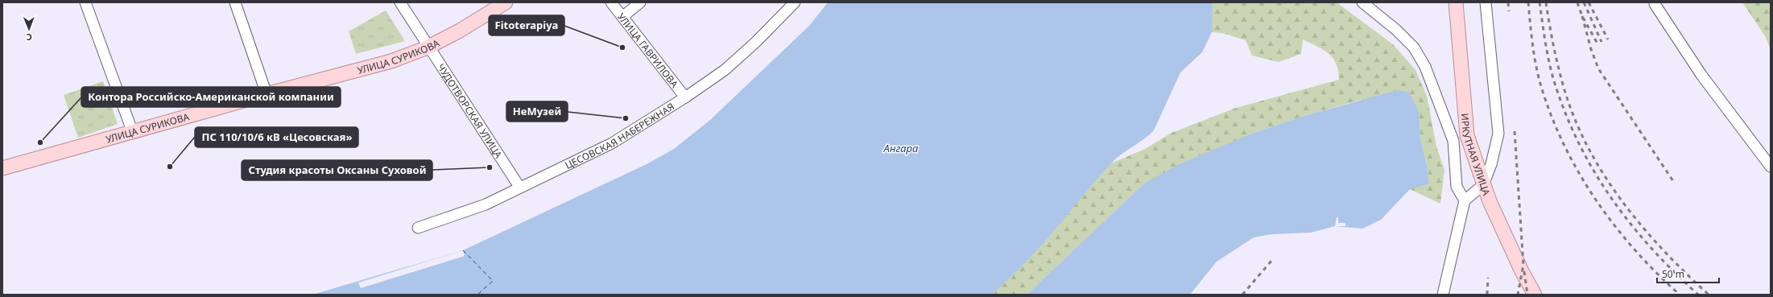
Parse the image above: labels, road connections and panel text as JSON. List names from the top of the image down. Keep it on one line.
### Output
{"streets":{"main road":["УЛИЦА СУРИКОВА","ИРКУТНАЯ УЛИЦА"],"street":["УЛИЦА ГАВРИЛОВА","ЧУДОТВОРСКАЯ УЛИЦА","ЦЕСОВСКАЯ НАБЕРЕЖНАЯ"]},"crossings":[["УЛИЦА ГАВРИЛОВА","ЦЕСОВСКАЯ НАБЕРЕЖНАЯ"],["УЛИЦА СУРИКОВА","ЧУДОТВОРСКАЯ УЛИЦА"],["ЧУДОТВОРСКАЯ УЛИЦА","ЦЕСОВСКАЯ НАБЕРЕЖНАЯ"]],"water":["Ангара"],"places":["Fitoterapiya","НеМузей","Контора Российско-Американской компании","ПС 110/10/6 кВ «Цесовская»","Студия красоты Оксаны Суховой"],"scale_bar":"50 m","north":"bottom"}
